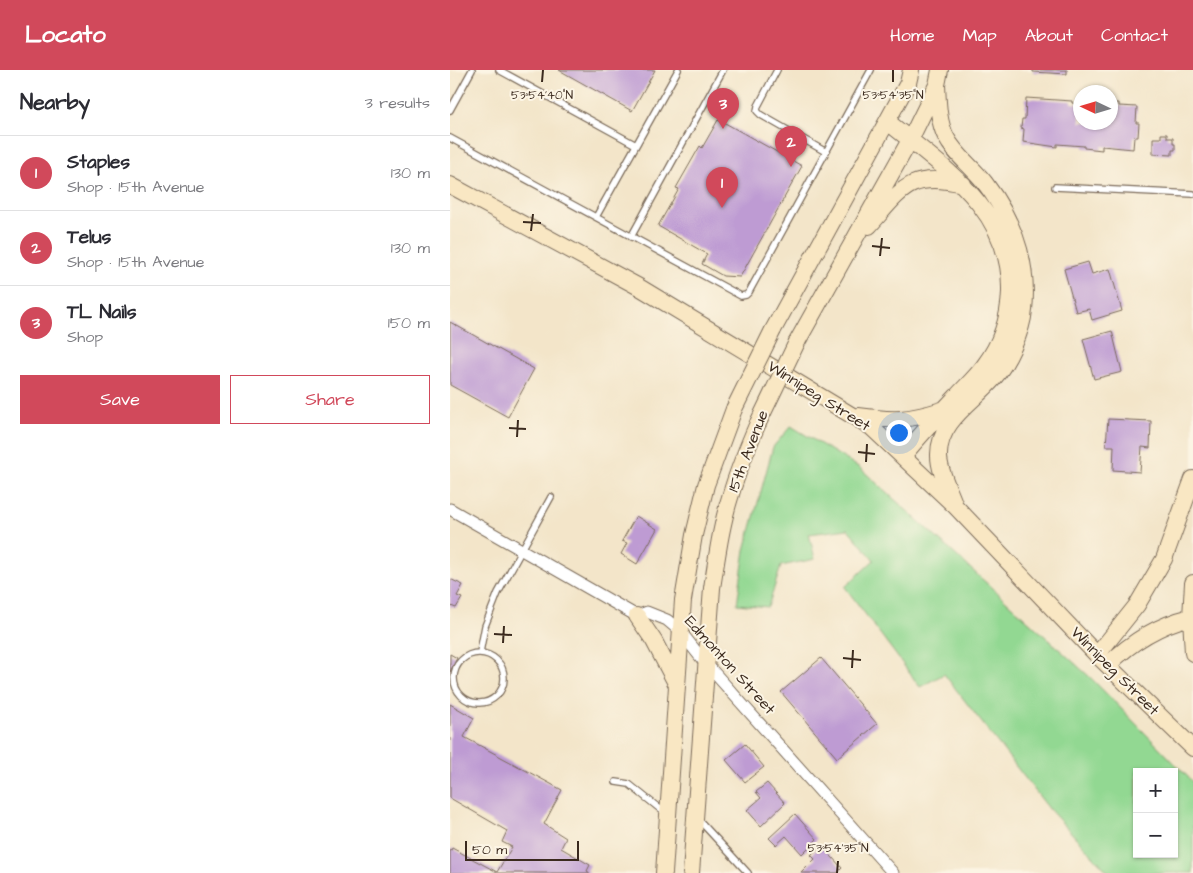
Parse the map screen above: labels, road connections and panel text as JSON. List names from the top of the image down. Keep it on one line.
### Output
{"streets":{"main road":["Winnipeg Street","15th Avenue"],"street":["Edmonton Street"]},"crossings":[["15th Avenue","Edmonton Street"]],"scale_bar":"50 m","north":"left","page":{"header":"Locato","nav":["Home","Map","About","Contact"],"heading":["Nearby","3 results"],"pins":["3","2","1"],"list":[{"mark":"1","name":"Staples","note":"Shop · 15th Avenue","value":"130 m"},{"mark":"2","name":"Telus","note":"Shop · 15th Avenue","value":"130 m"},{"mark":"3","name":"TL Nails","note":"Shop","value":"150 m"}],"buttons":["Save","Share"],"map_buttons":["+","−"],"scale":"50 m"},"coordinates":["53°54'40\"N","53°54'35\"N"]}
